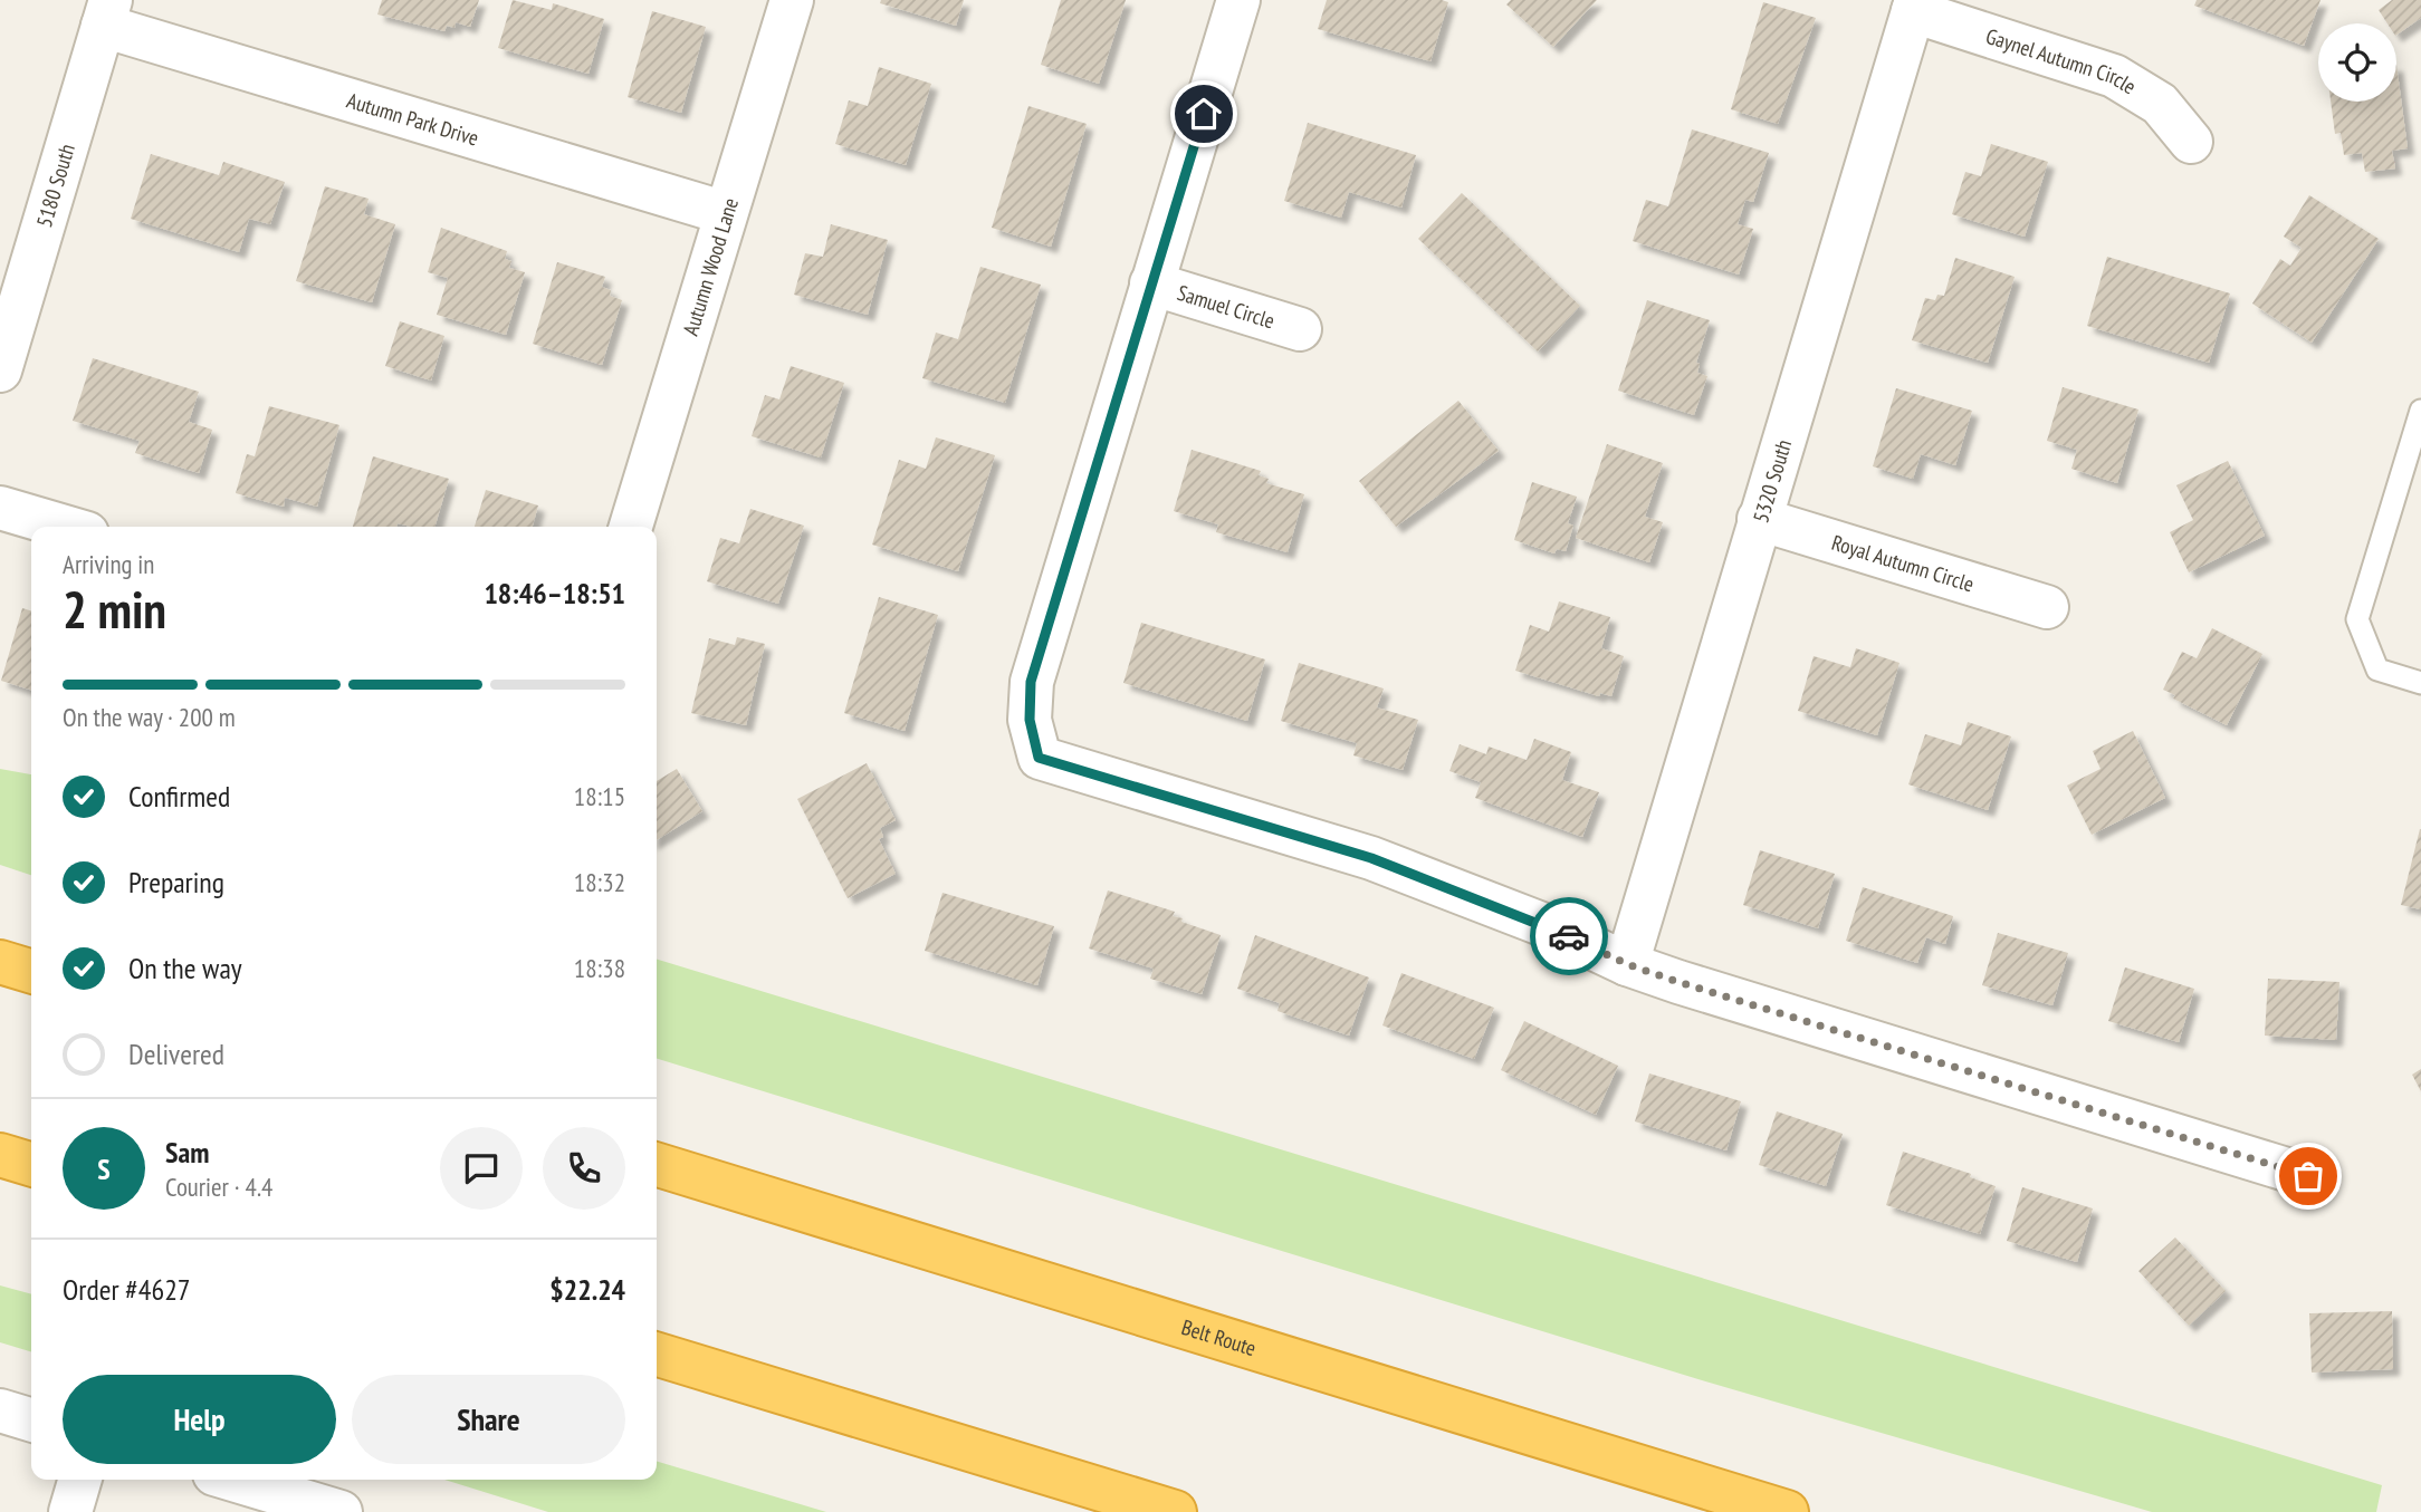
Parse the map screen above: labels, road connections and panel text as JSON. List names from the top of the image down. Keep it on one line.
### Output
{"streets":{"highway":["Belt Route"],"street":["Gaynel Autumn Circle","Autumn Park Drive","5180 South","Autumn Wood Lane","Samuel Circle","5320 South","Royal Autumn Circle"]},"crossings":[["Gaynel Autumn Circle","5320 South"],["Autumn Park Drive","5180 South"],["Autumn Park Drive","Autumn Wood Lane"],["5320 South","Royal Autumn Circle"]],"page":{"heading":["2 min","Arriving in","18:46–18:51"],"panel":["Sam","Courier · 4.4","Order #4627","$22.24"],"bar":"On the way · 200 m","list":[["Confirmed","18:15"],["Preparing","18:32"],["On the way","18:38"],"Delivered"],"round":"S","buttons":["Help","Share"]}}
